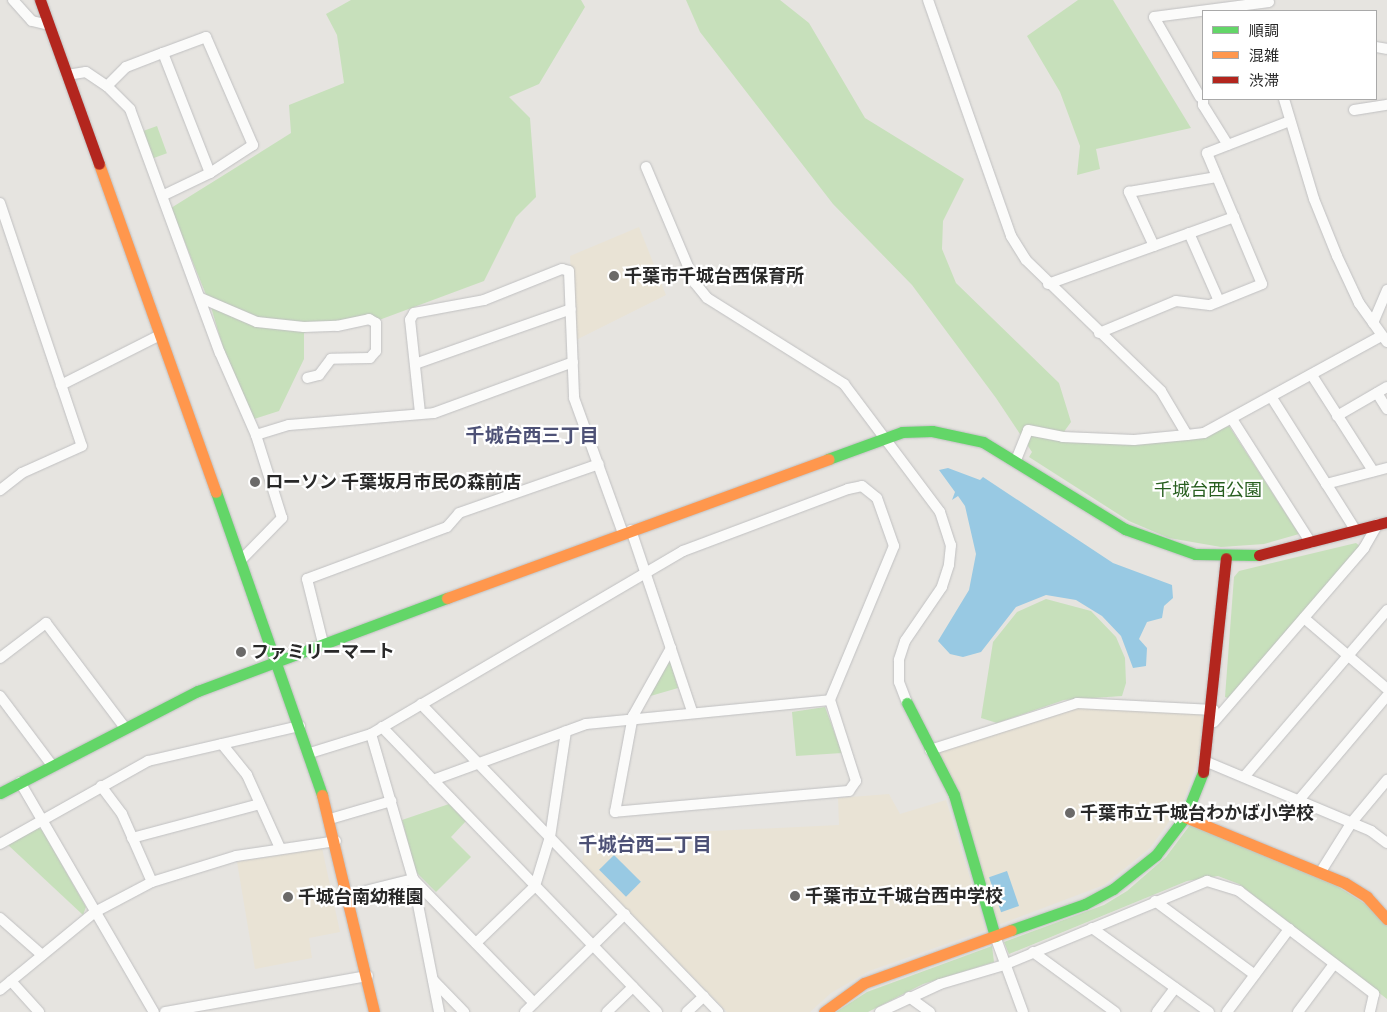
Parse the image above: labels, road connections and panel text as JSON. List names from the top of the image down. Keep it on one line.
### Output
{"districts":["千城台西三丁目","千城台西二丁目"],"parks":["千城台西公園"],"places":["千葉市千城台西保育所","ローソン 千葉坂月市民の森前店","ファミリーマート","千葉市立千城台わかば小学校","千葉市立千城台西中学校","千城台南幼稚園"],"legend":["順調","混雑","渋滞"]}
